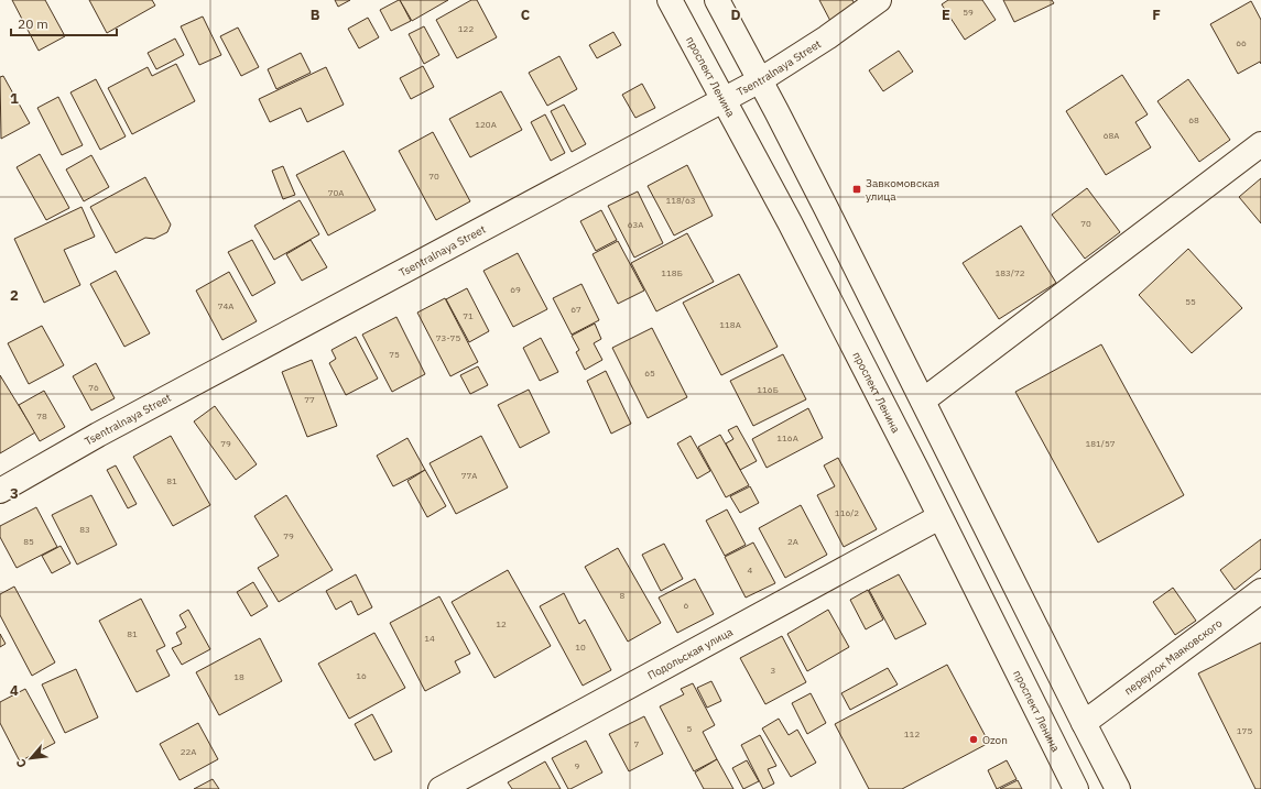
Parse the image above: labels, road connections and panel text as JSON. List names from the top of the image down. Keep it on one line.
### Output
{"streets":{"street":["Tsentralnaya Street","проспект Ленина","Подольская улица","переулок Маяковского"]},"crossings":[["Tsentralnaya Street","проспект Ленина"],["проспект Ленина","Подольская улица"]],"places":{"transit":["Завкомовская улица"],"other":["Ozon"]},"house_numbers":["59","122","66","68","120А","68А","70","70А","118/63","70","63А","118Б","183/72","69","55","74А","67","71","118А","73-75","75","65","76","116Б","77","78","116А","79","181/57","77А","81","116/2","83","79","85","2А","4","8","6","12","81","14","10","3","16","18","5","175","112","7","22А","9"],"scale_bar":"20 m","north":"bottom left","grid":{"columns":["B","C","D","E","F"],"rows":["1","2","3","4"]}}
